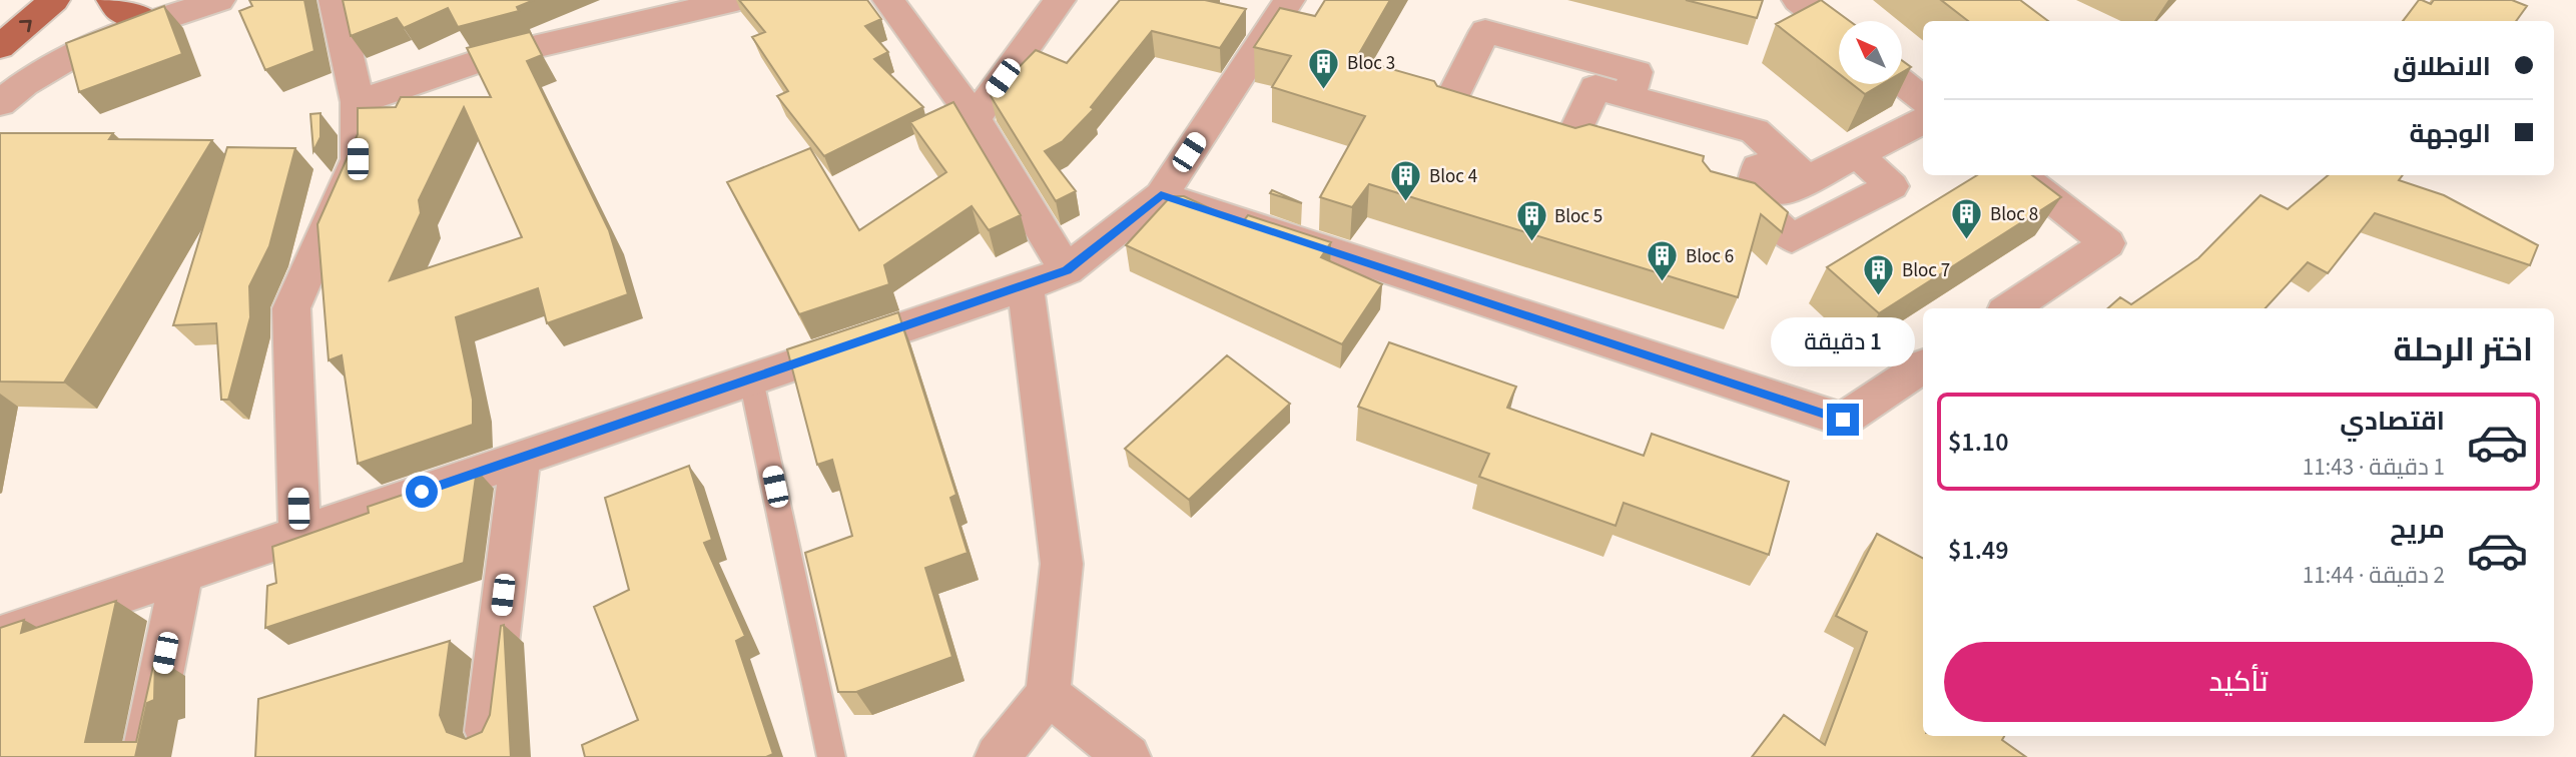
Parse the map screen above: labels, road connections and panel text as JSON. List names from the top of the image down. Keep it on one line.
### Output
{"places":{"building":["Bloc 3","Bloc 4","Bloc 8","Bloc 5","Bloc 6","Bloc 7"]},"north":"top left","page":{"banner":["الانطلاق","الوجهة"],"heading":"اختر الرحلة","bubble":"1 دقيقة","list":[{"name":"اقتصادي","note":"1 دقيقة · 11:43","value":"$1.10"},{"name":"مريح","note":"2 دقيقة · 11:44","value":"$1.49"}],"buttons":"تأكيد"}}
